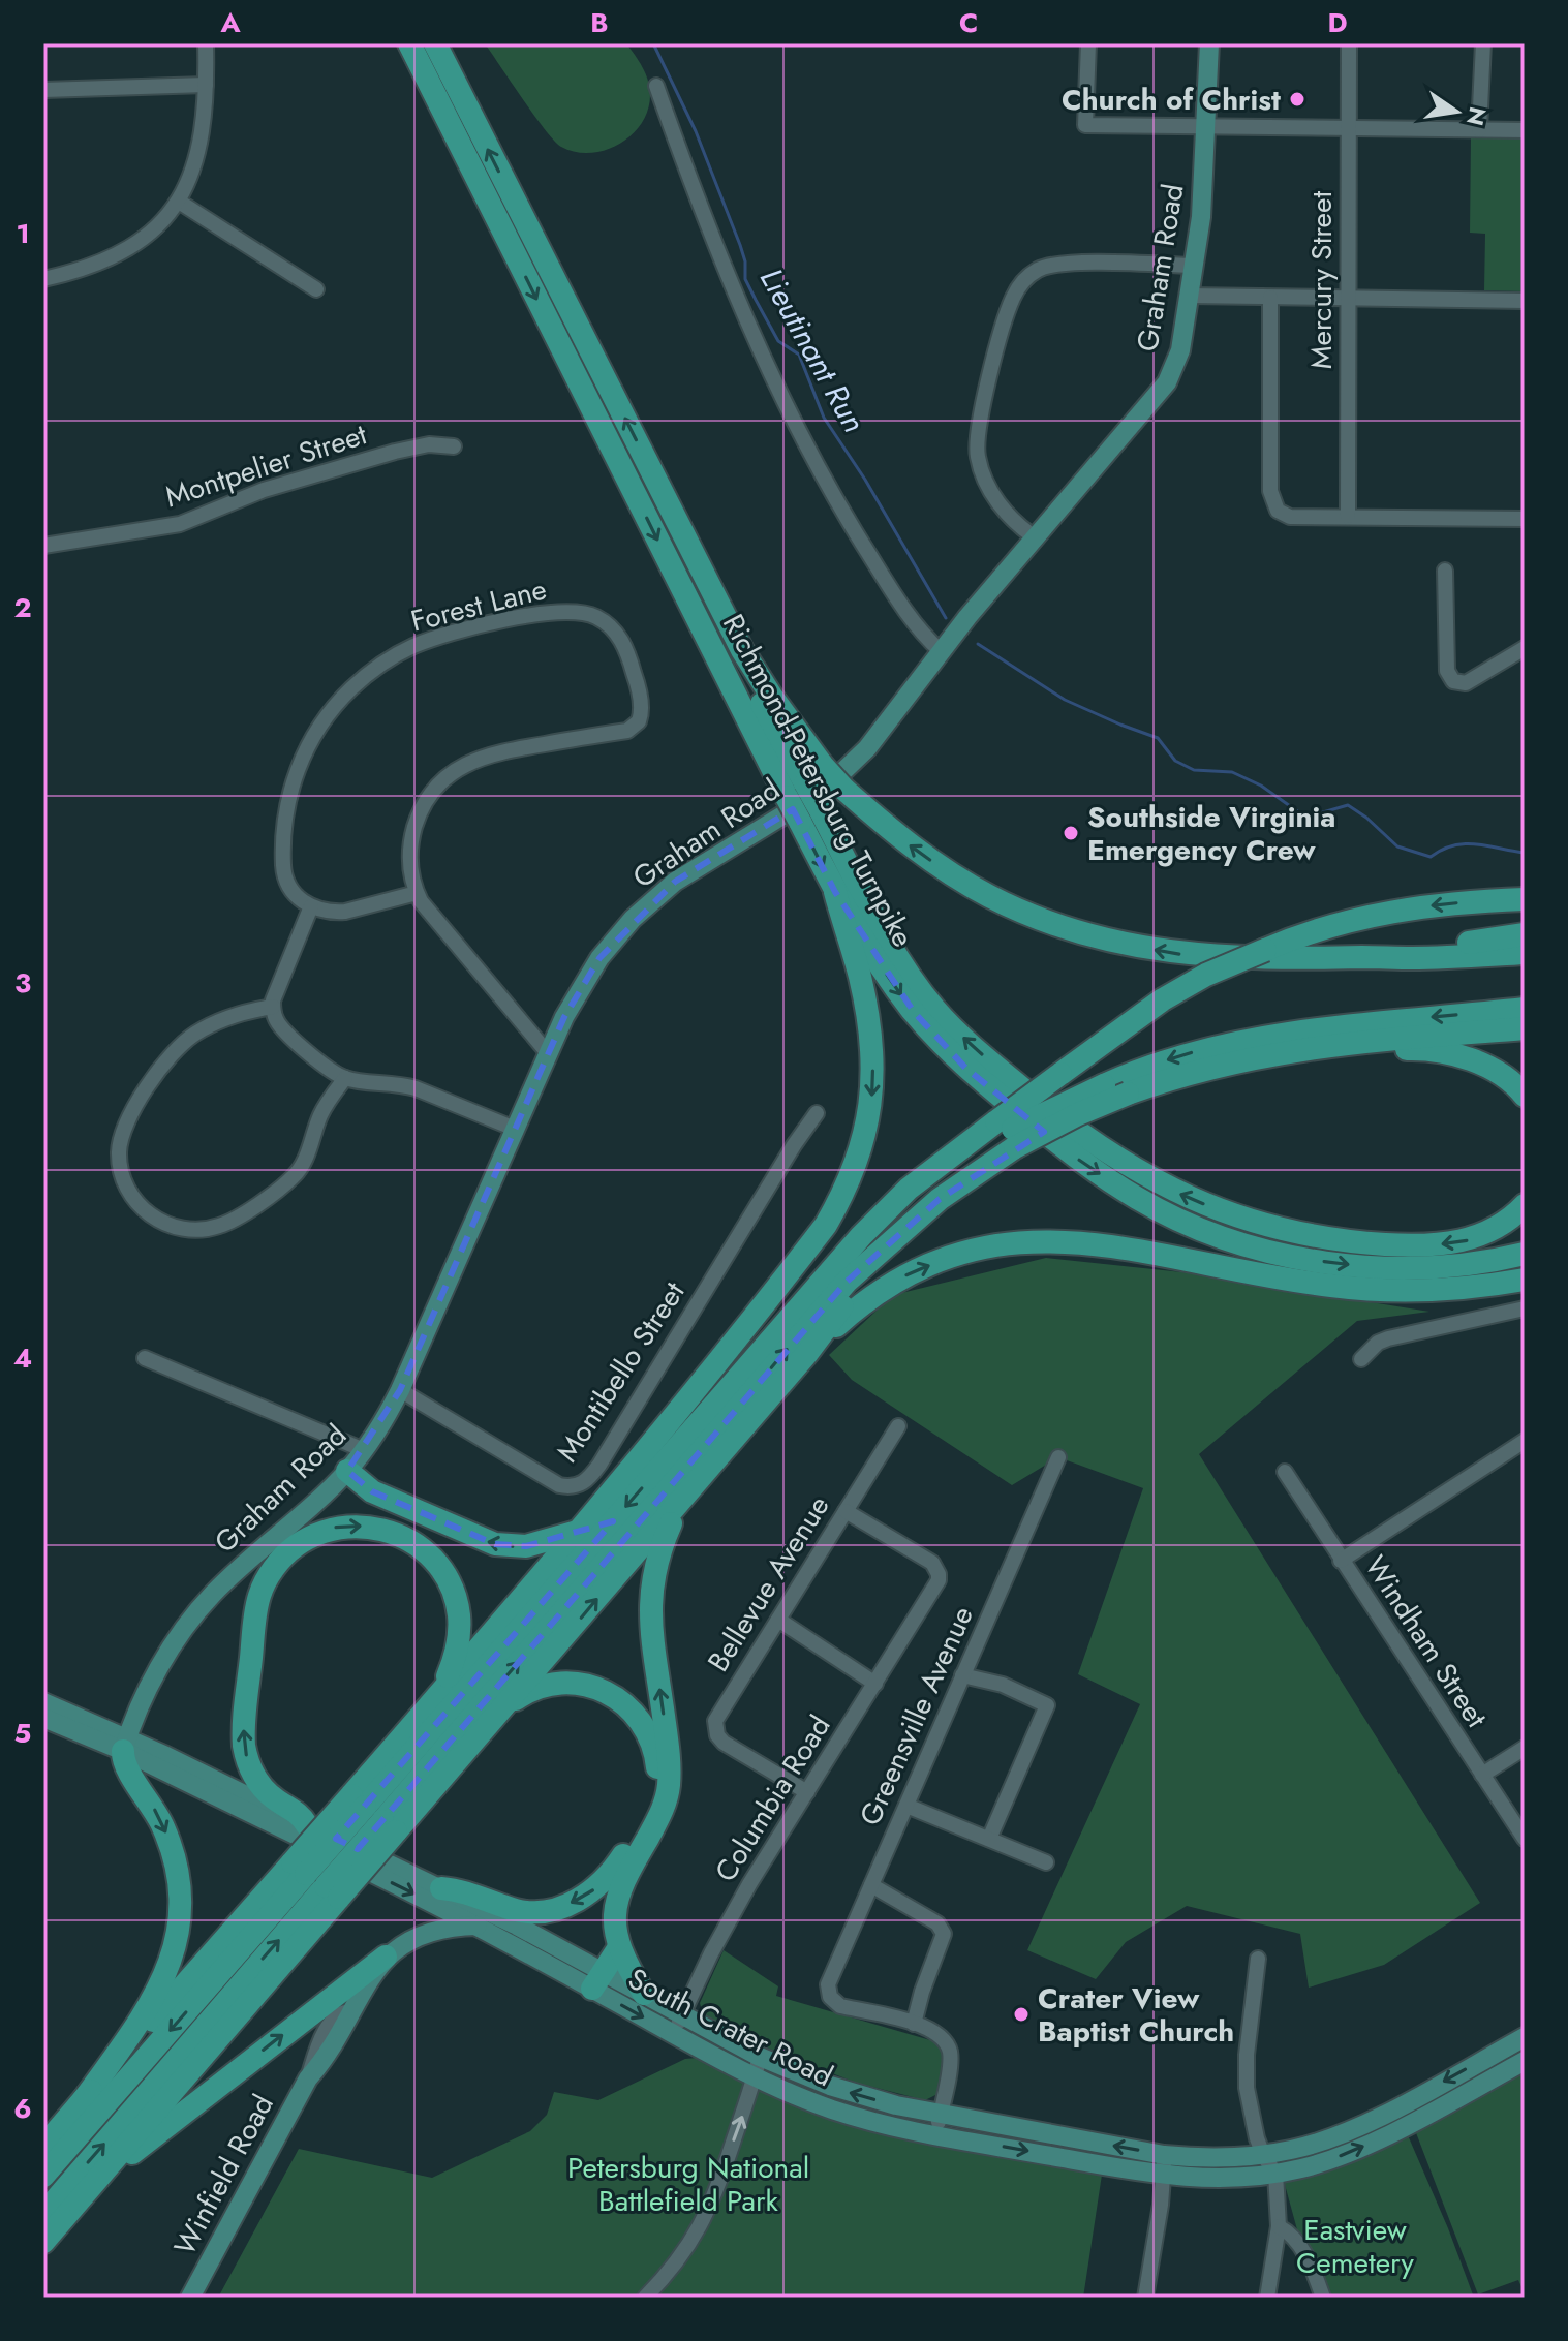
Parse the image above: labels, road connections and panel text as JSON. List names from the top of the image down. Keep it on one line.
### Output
{"streets":{"highway":["Richmond-Petersburg Turnpike"],"main road":["Graham Road","South Crater Road","Winfield Road"],"street":["Mercury Street","Montpelier Street","Forest Lane","Montibello Street","Bellevue Avenue","Windham Street","Greensville Avenue","Columbia Road"]},"crossings":[["Graham Road","Montibello Street"],["Graham Road","South Crater Road"],["Bellevue Avenue","Columbia Road"],["Columbia Road","South Crater Road"],["South Crater Road","Winfield Road"]],"water":["Lieutinant Run"],"parks":["Petersburg National Battlefield Park","Eastview Cemetery"],"places":["Church of Christ","Southside Virginia Emergency Crew","Crater View Baptist Church"],"north":"right","grid":{"columns":["A","B","C","D"],"rows":["1","2","3","4","5","6"]}}
